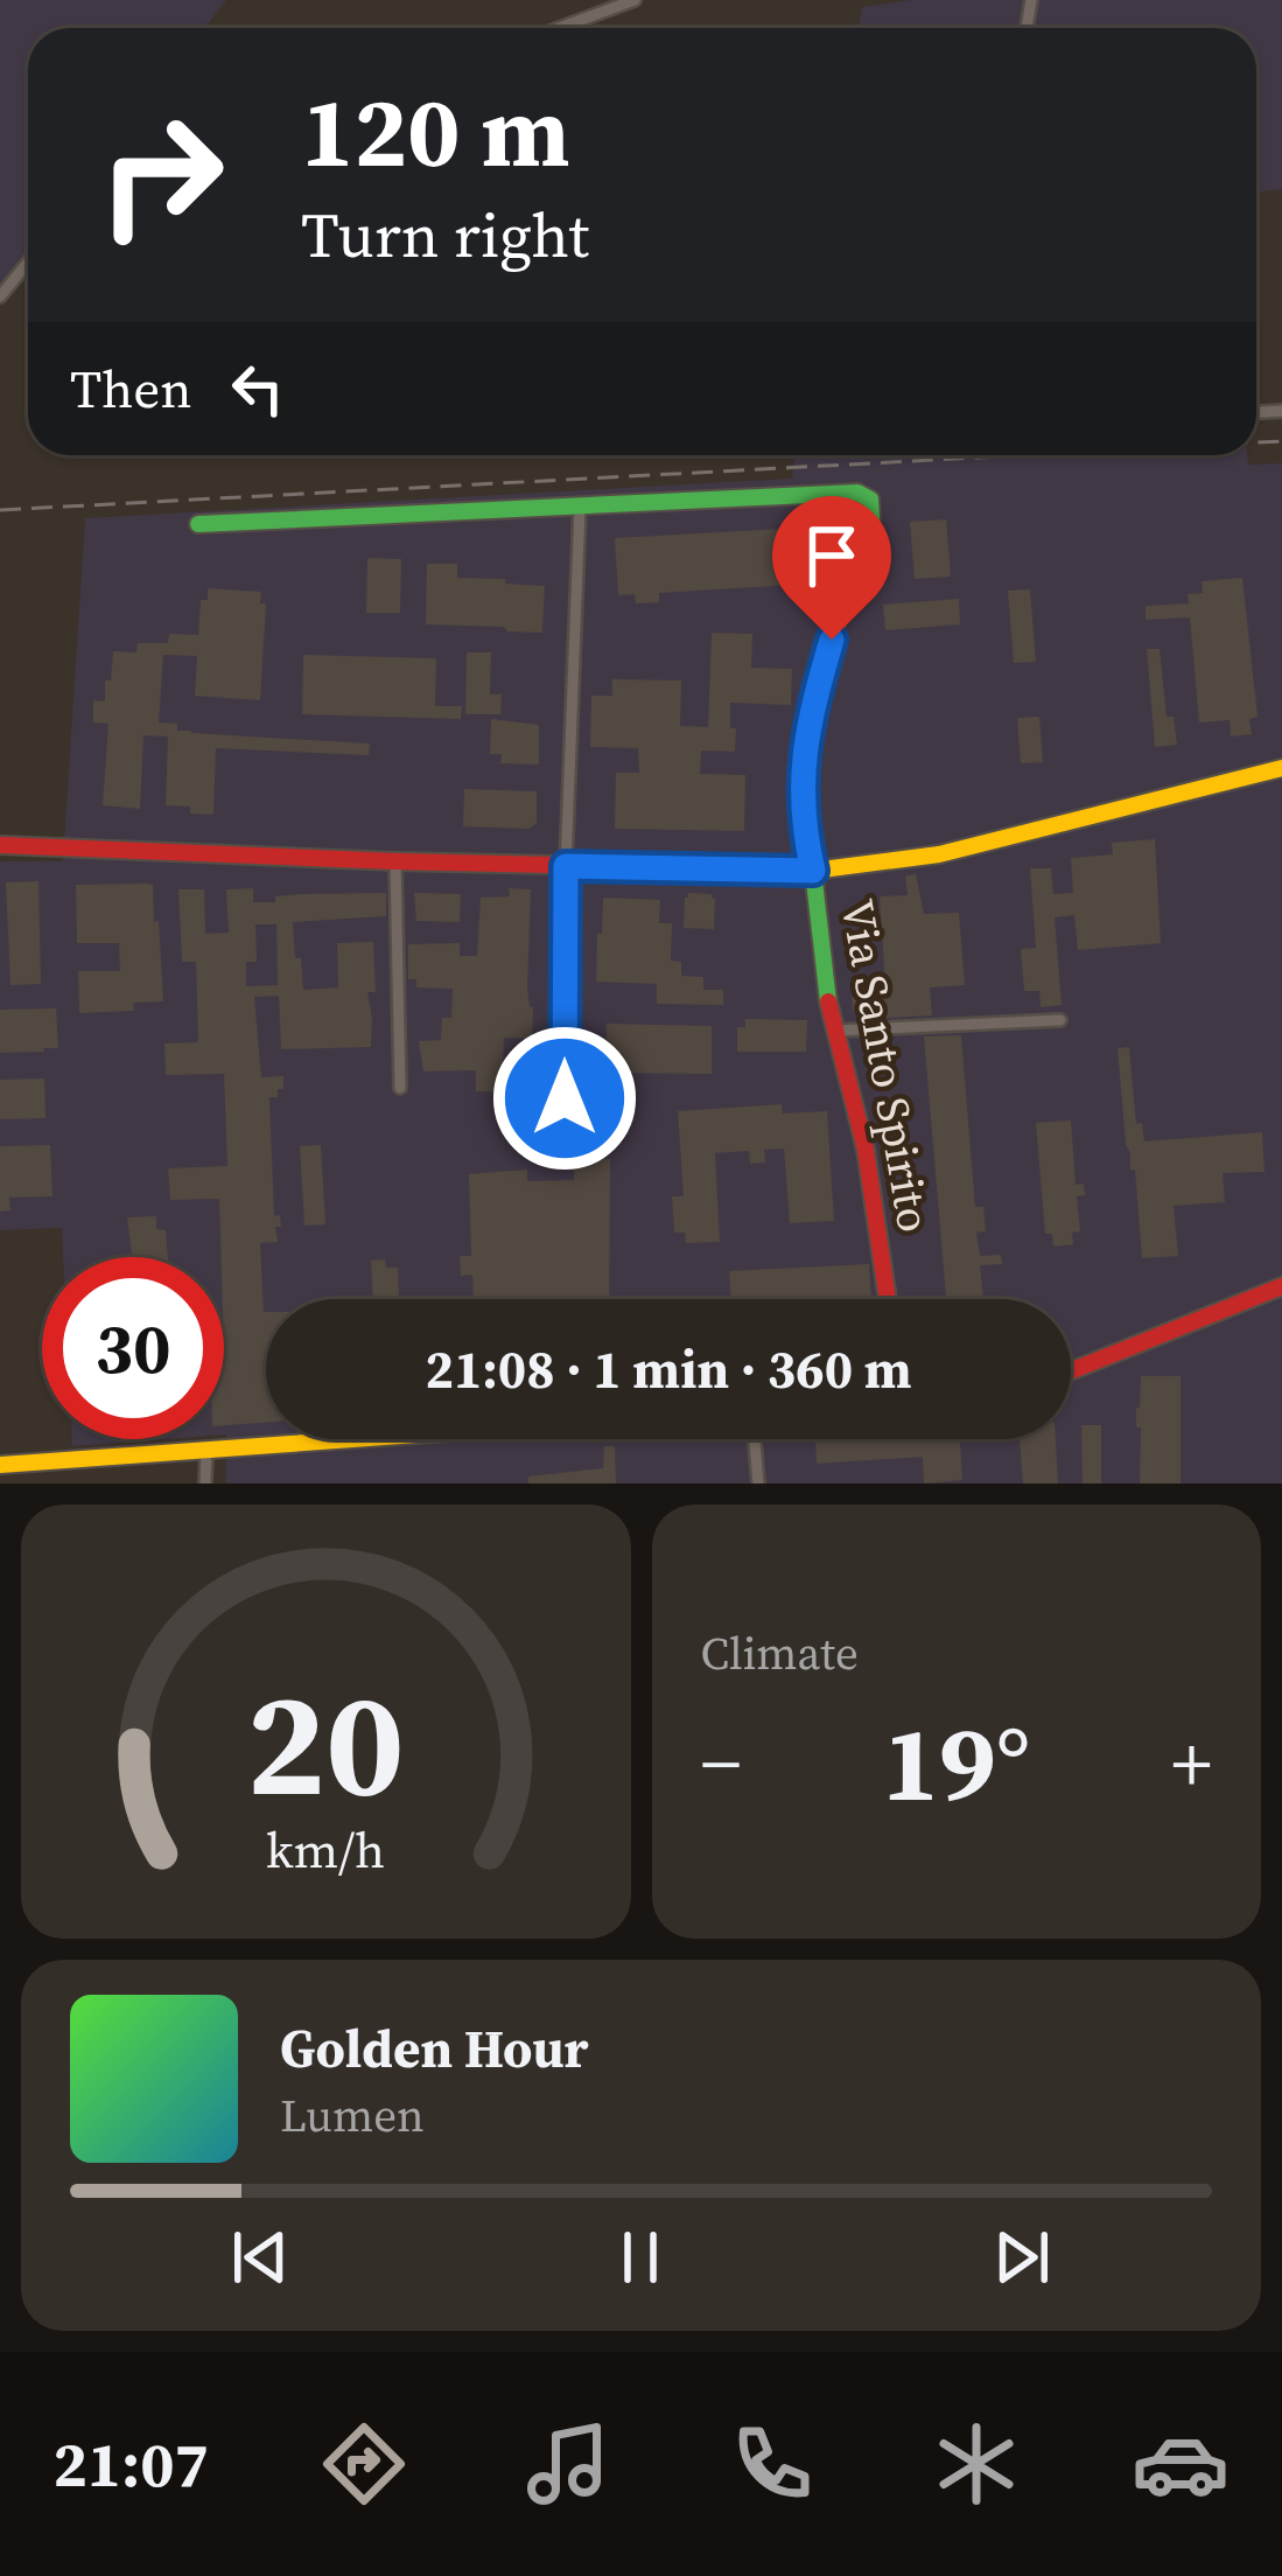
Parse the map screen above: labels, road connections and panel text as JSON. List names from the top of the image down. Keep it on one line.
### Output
{"streets":{"street":["Via Santo Spirito"]},"page":{"turn":["120 m","Turn right"],"then":"Then","limit":"30","trip":"21:08 · 1 min · 360 m","tile":"Climate","heat":["−","19°","+"],"song":["Golden Hour","Lumen"],"tabs":"21:07","gauge":["20","km/h"]}}
